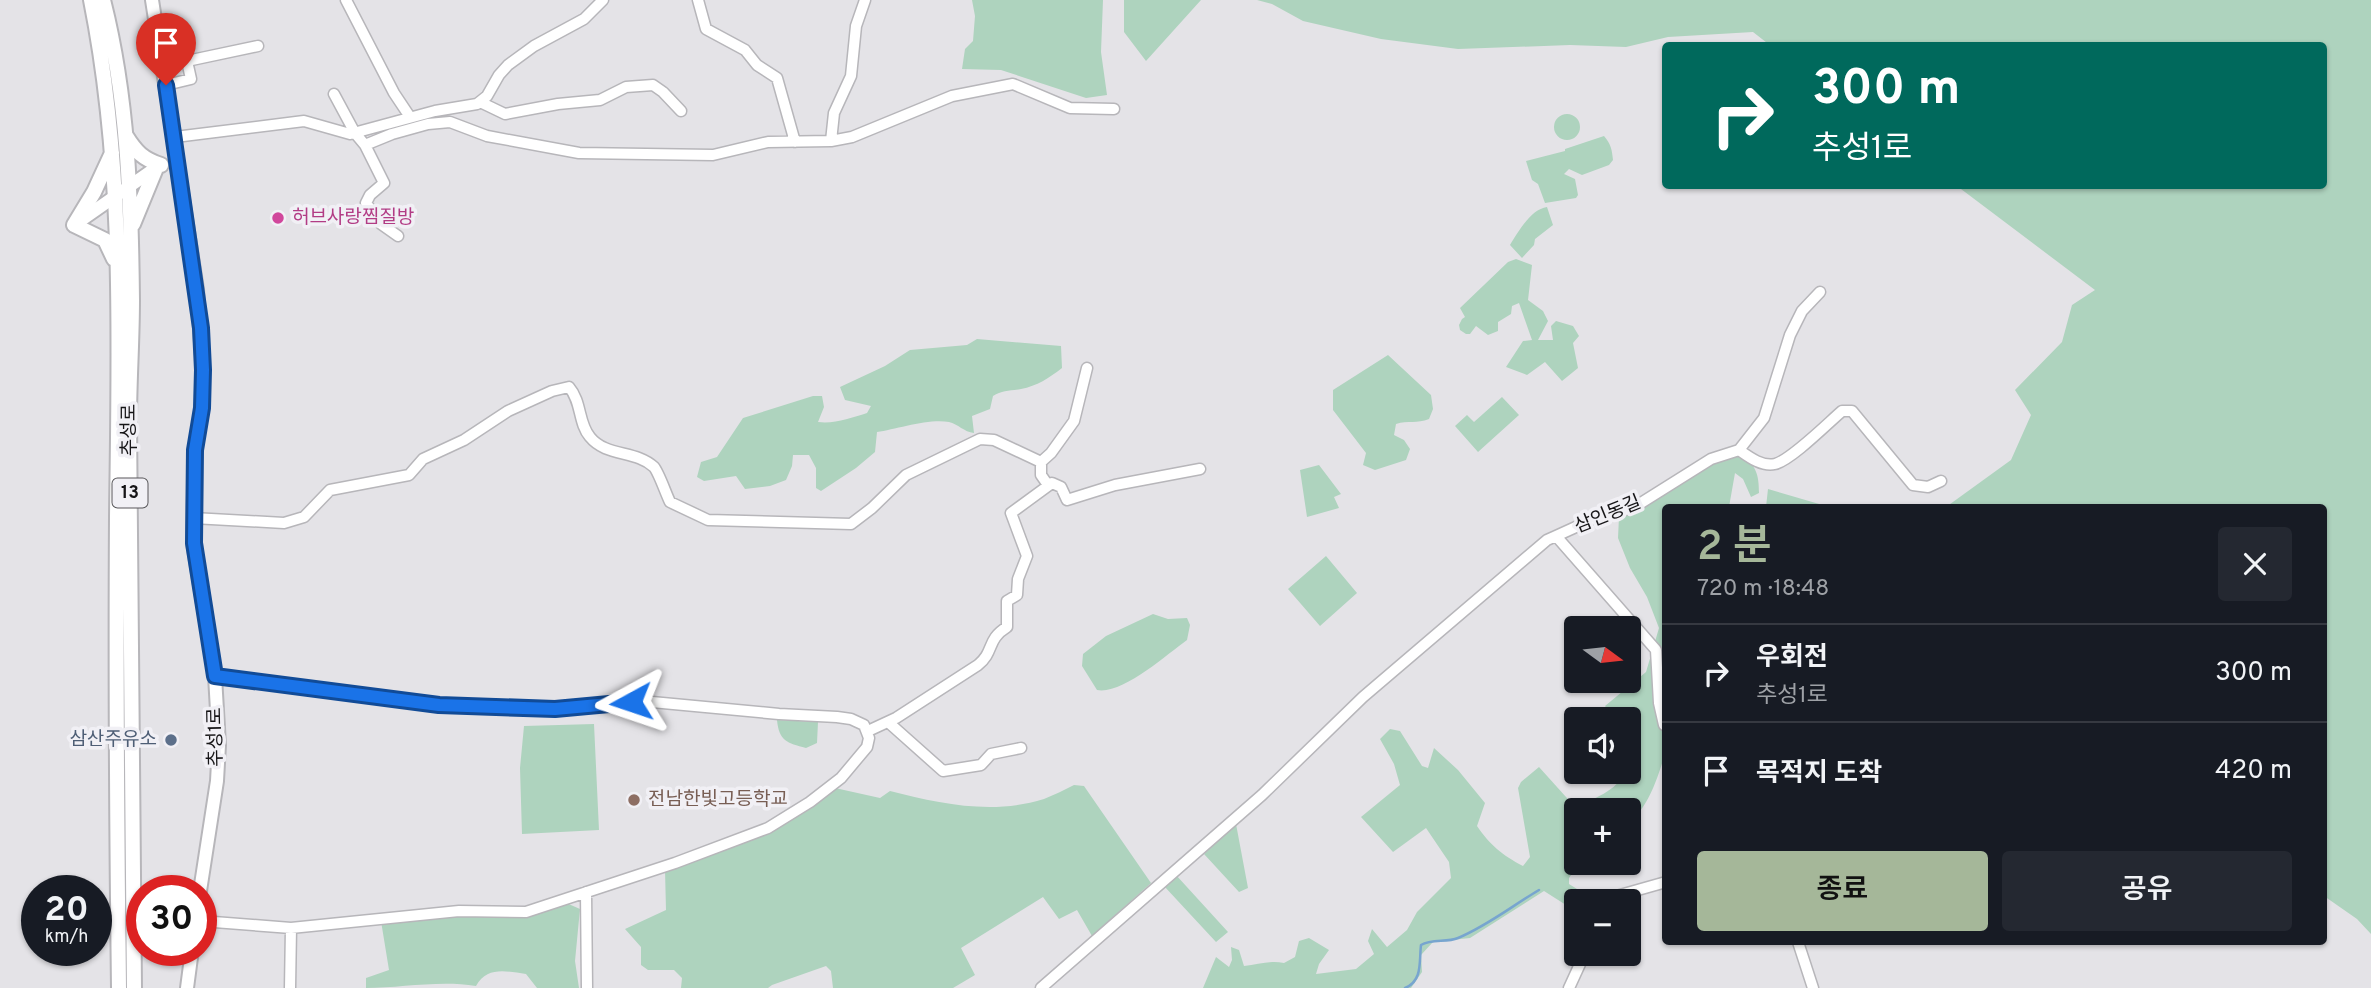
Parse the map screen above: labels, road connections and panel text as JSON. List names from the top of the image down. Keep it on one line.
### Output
{"streets":{"main road":["추성로","13"],"street":["삼인동길","추성1로"]},"places":["허브사랑찜질방","삼산주유소","전남한빛고등학교"],"north":"right","page":{"turn":["300 m","추성1로"],"heading":["2 분","720 m · 18:48"],"map_buttons":["+","−"],"list":[{"name":"우회전","note":"추성1로","value":"300 m"},{"name":"목적지 도착","value":"420 m"}],"buttons":["종료","공유"],"speed":"20 km/h","limit":"30"}}
